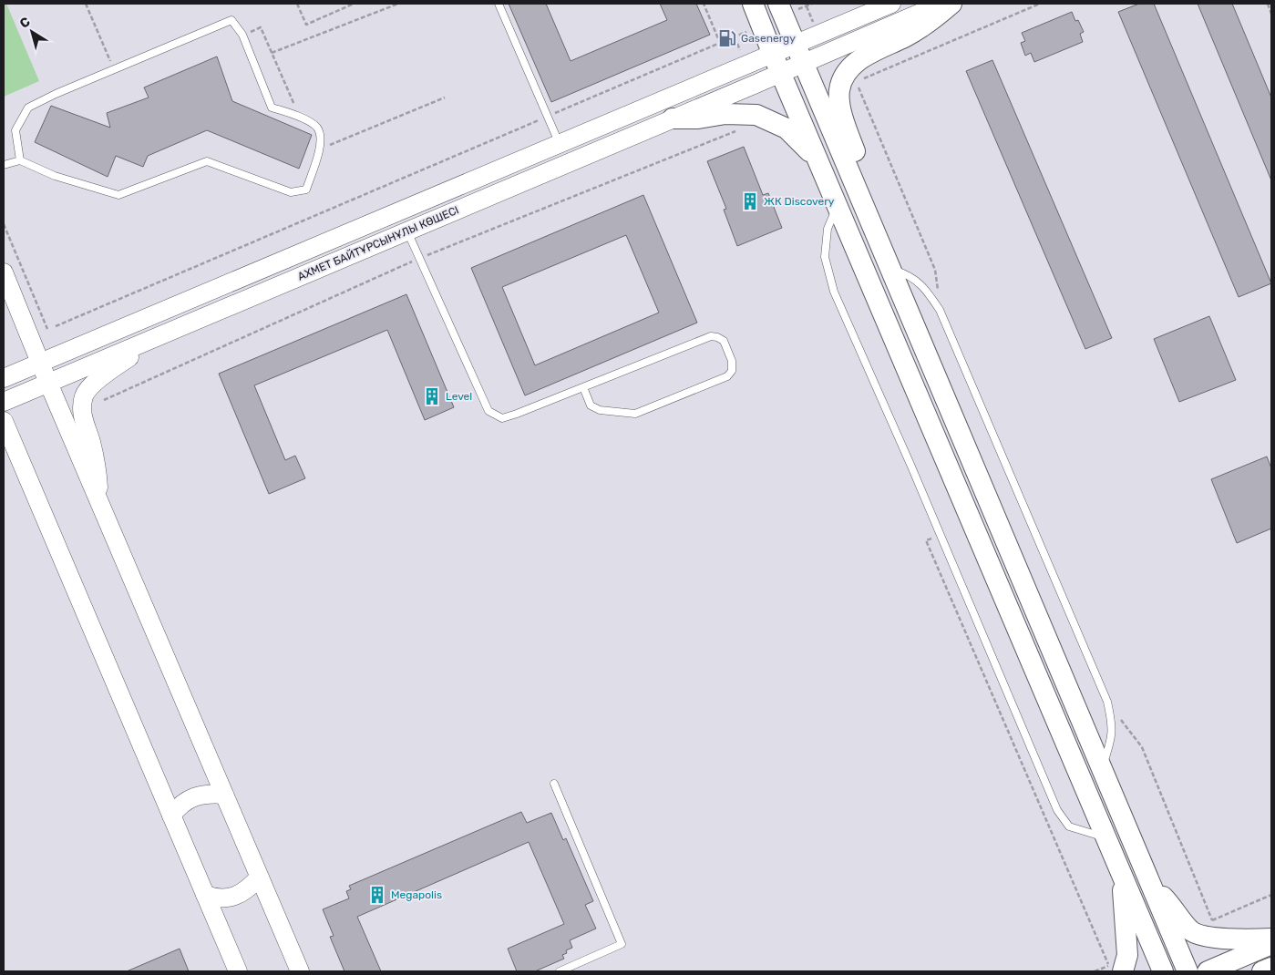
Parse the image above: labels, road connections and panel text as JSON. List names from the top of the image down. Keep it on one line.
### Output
{"streets":{"street":["АХМЕТ БАЙТҰРСЫНҰЛЫ КӨШЕСІ"]},"places":{"fuel station":["Gasenergy"],"building":["ЖК Discovery","Level","Megapolis"]},"north":"top left"}
